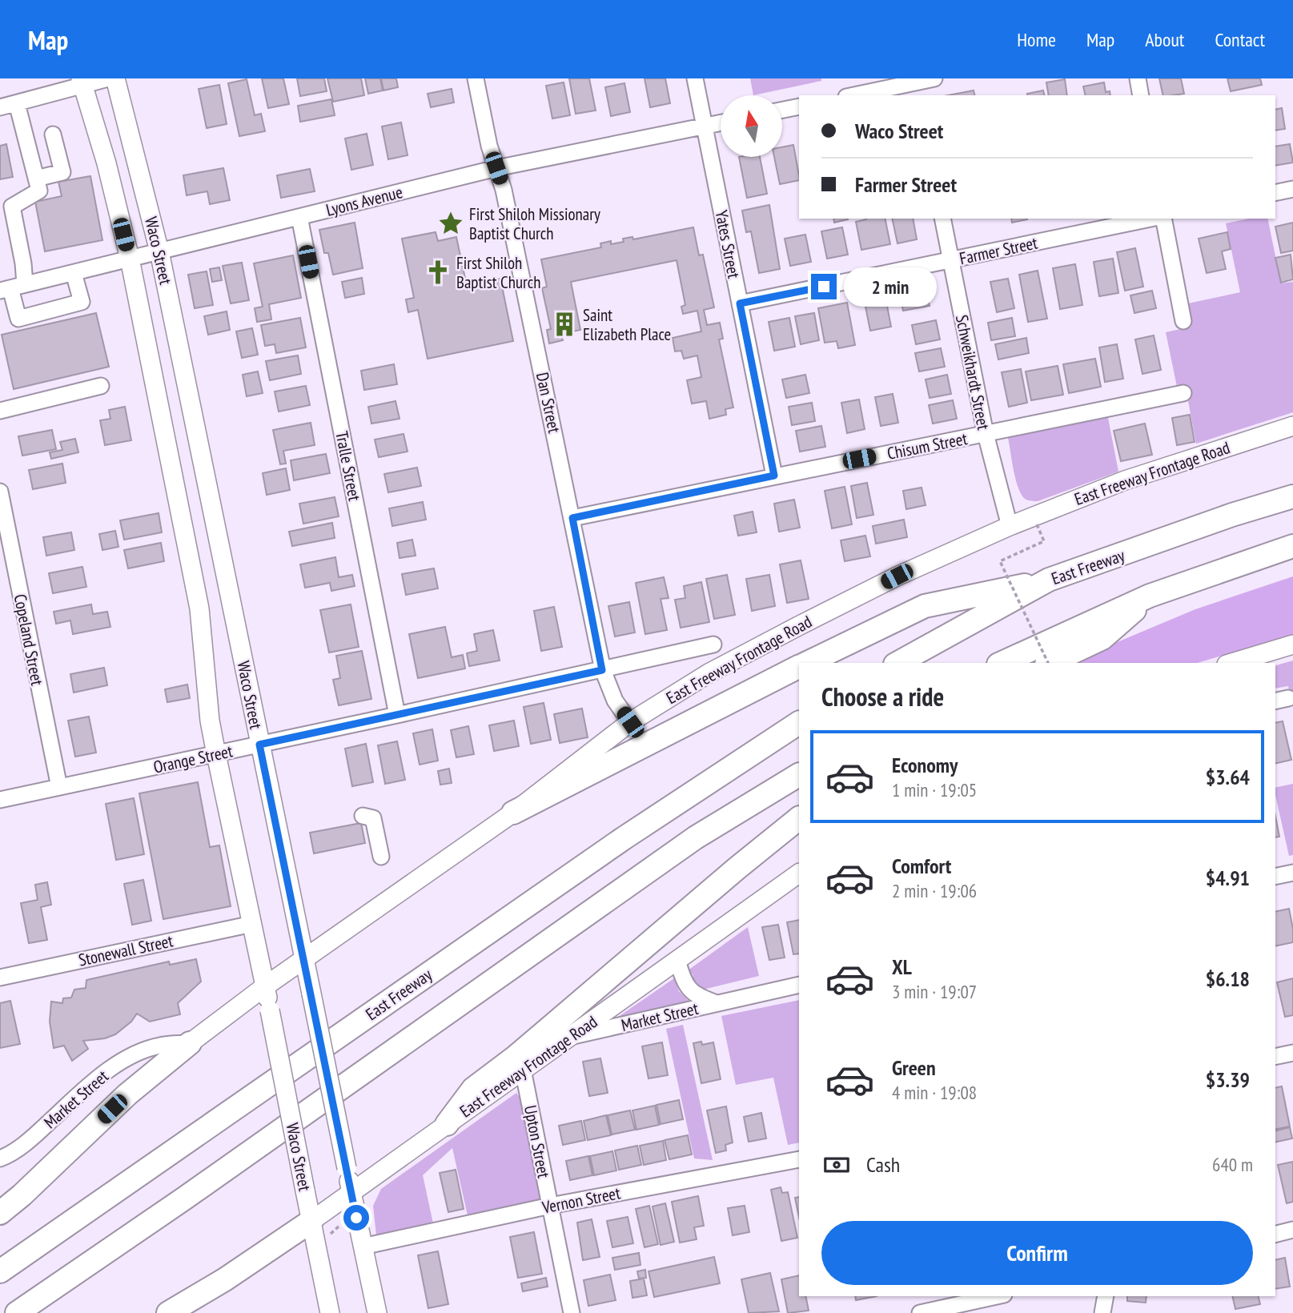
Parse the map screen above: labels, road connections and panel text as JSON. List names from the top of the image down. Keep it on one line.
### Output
{"streets":{"highway":["East Freeway"],"main road":["Waco Street","East Freeway Frontage Road"],"street":["Lyons Avenue","Yates Street","Farmer Street","Schweikhardt Street","Dan Street","Chisum Street","Tralle Street","Copeland Street","Orange Street","Stonewall Street","Market Street","Upton Street","Vernon Street"]},"crossings":[["Lyons Avenue","Yates Street"],["Lyons Avenue","Waco Street"],["Lyons Avenue","Dan Street"],["Lyons Avenue","Tralle Street"],["Yates Street","Farmer Street"],["Yates Street","Chisum Street"],["Waco Street","East Freeway Frontage Road"],["Waco Street","Orange Street"],["Waco Street","Stonewall Street"],["Waco Street","Vernon Street"],["Farmer Street","Schweikhardt Street"],["Schweikhardt Street","Chisum Street"],["Schweikhardt Street","East Freeway Frontage Road"],["Dan Street","Chisum Street"],["Dan Street","East Freeway Frontage Road"],["Dan Street","Orange Street"],["Tralle Street","Orange Street"],["East Freeway Frontage Road","Market Street"],["East Freeway Frontage Road","Upton Street"],["Copeland Street","Orange Street"],["Upton Street","Vernon Street"]],"places":{"place":["First Shiloh Missionary Baptist Church"],"church":["First Shiloh Baptist Church"],"building":["Saint Elizabeth Place"]},"north":"top","page":{"header":"Map","nav":["Home","Map","About","Contact"],"banner":["Waco Street","Farmer Street"],"bubble":"2 min","heading":"Choose a ride","list":[{"name":"Economy","note":"1 min · 19:05","value":"$3.64"},{"name":"Comfort","note":"2 min · 19:06","value":"$4.91"},{"name":"XL","note":"3 min · 19:07","value":"$6.18"},{"name":"Green","note":"4 min · 19:08","value":"$3.39"}],"pay":["Cash","640 m"],"buttons":"Confirm"}}
